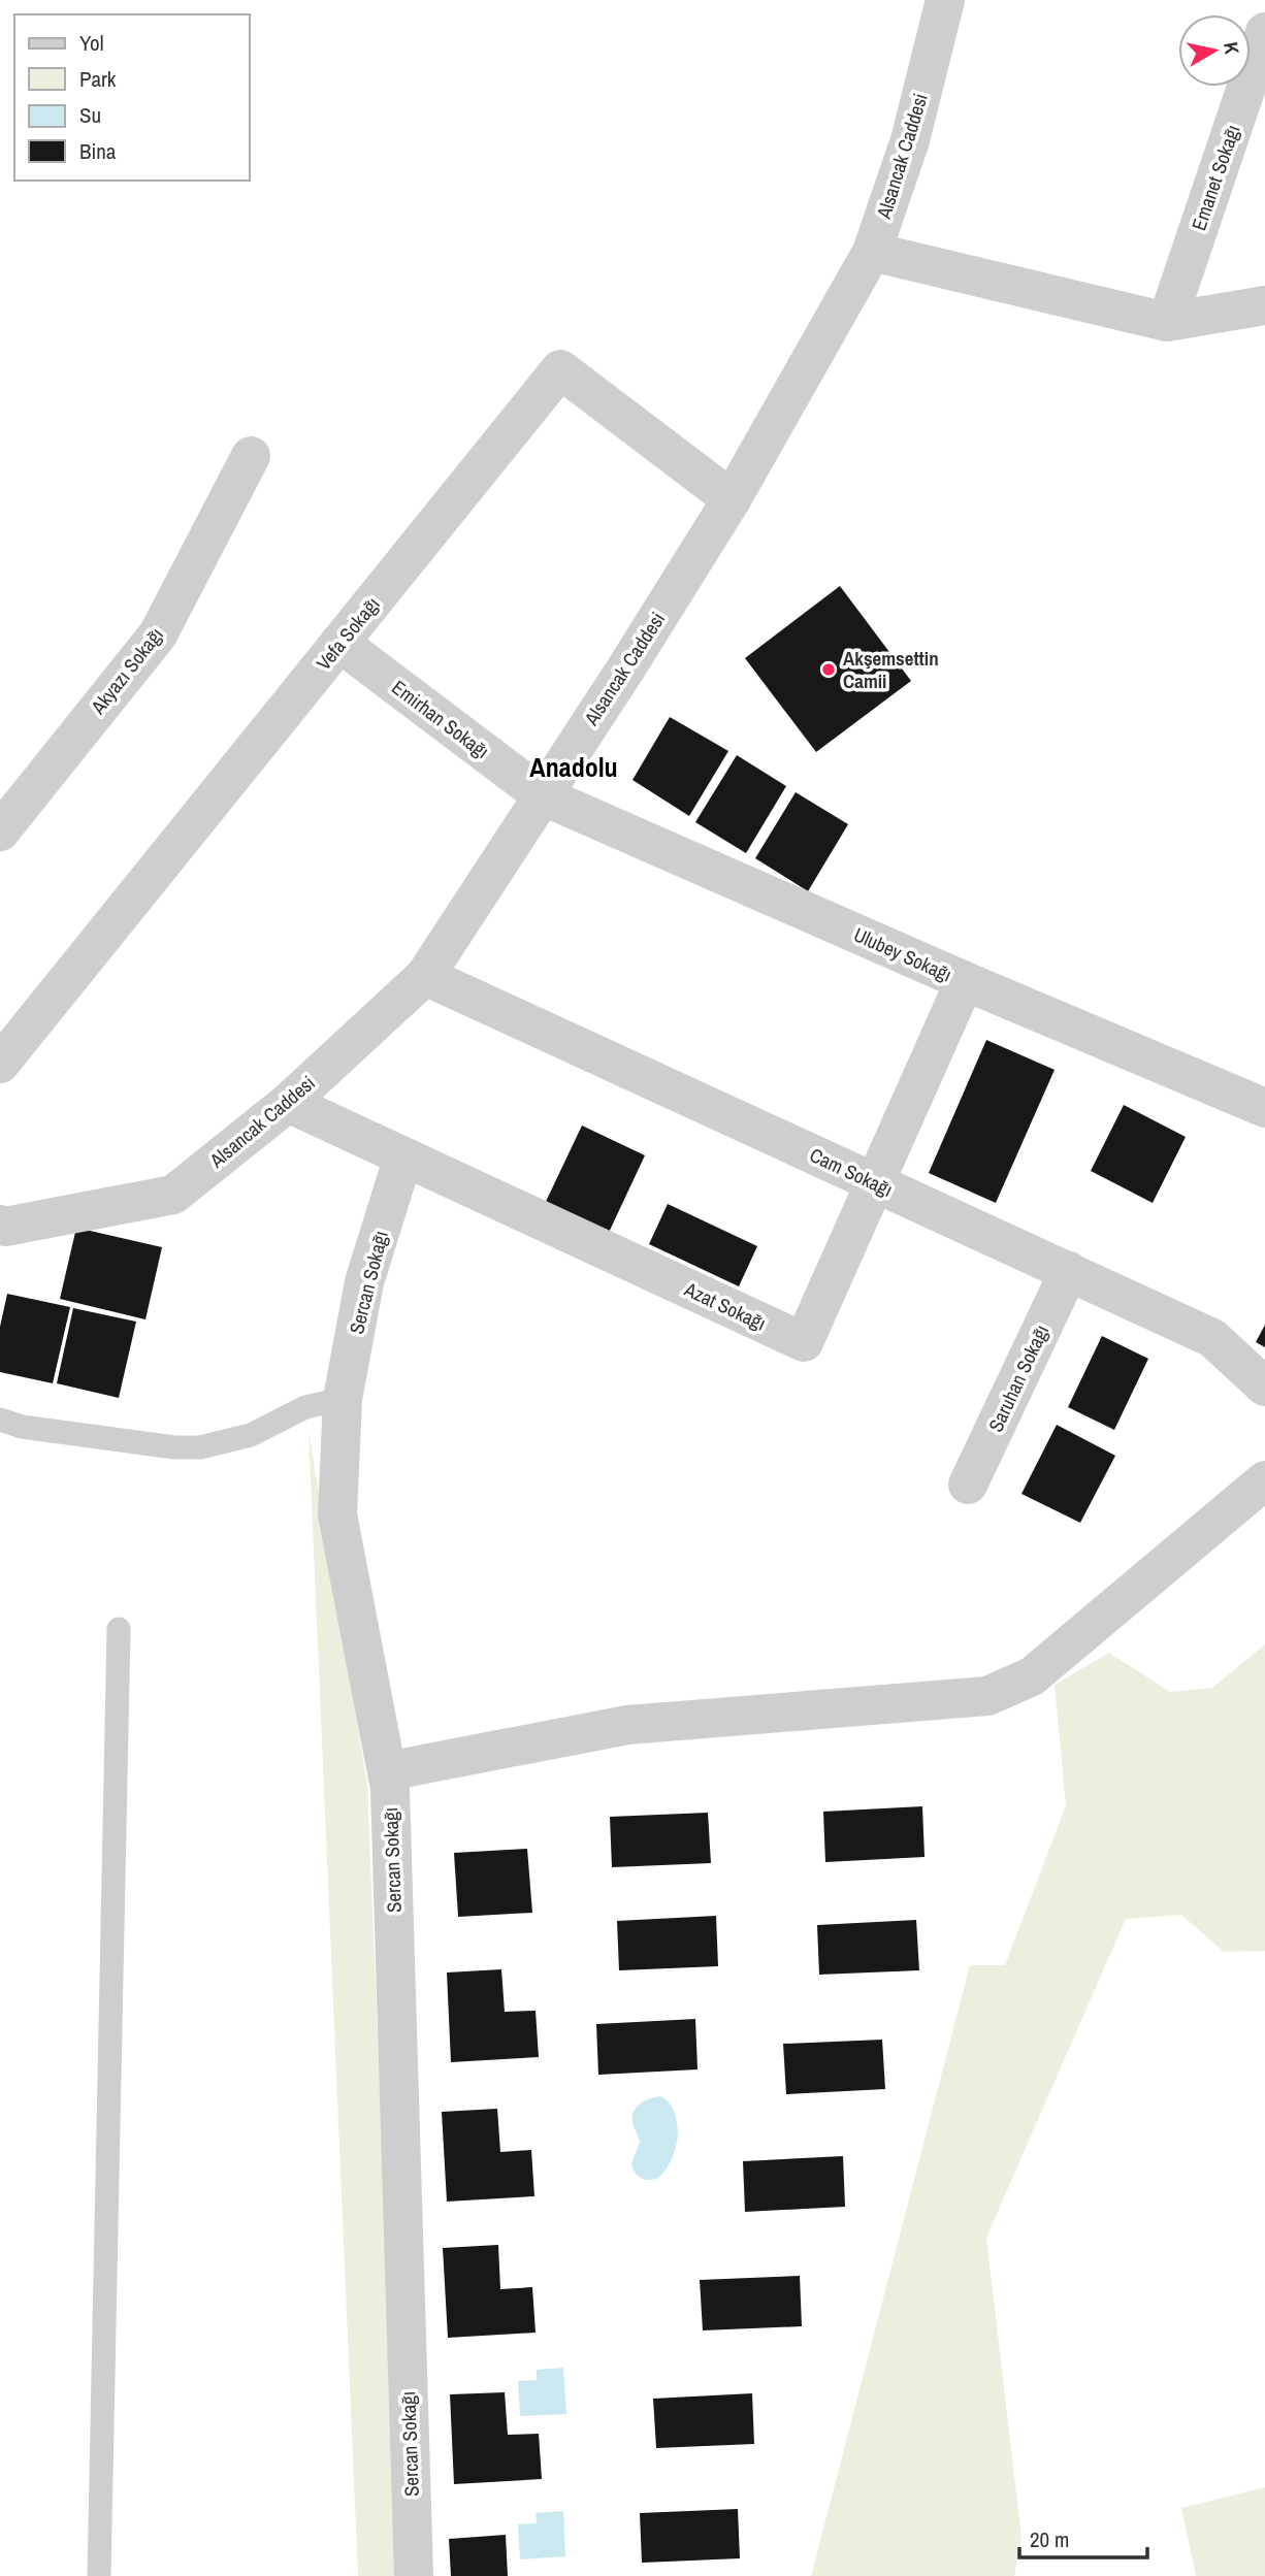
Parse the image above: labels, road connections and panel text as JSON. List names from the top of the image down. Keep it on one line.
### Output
{"streets":{"street":["Alsancak Caddesi","Emanet Sokağı","Vefa Sokağı","Akyazı Sokağı","Emirhan Sokağı","Ulubey Sokağı","Cam Sokağı","Sercan Sokağı","Azat Sokağı","Saruhan Sokağı"]},"crossings":[["Alsancak Caddesi","Vefa Sokağı"],["Alsancak Caddesi","Emirhan Sokağı"],["Alsancak Caddesi","Ulubey Sokağı"],["Alsancak Caddesi","Cam Sokağı"],["Alsancak Caddesi","Azat Sokağı"],["Vefa Sokağı","Emirhan Sokağı"],["Emirhan Sokağı","Ulubey Sokağı"],["Ulubey Sokağı","Azat Sokağı"],["Cam Sokağı","Azat Sokağı"],["Cam Sokağı","Saruhan Sokağı"],["Sercan Sokağı","Azat Sokağı"]],"districts":["Anadolu"],"places":["Akşemsettin Camii"],"legend":["Yol","Park","Su","Bina"],"scale_bar":"20 m","north":"right"}
